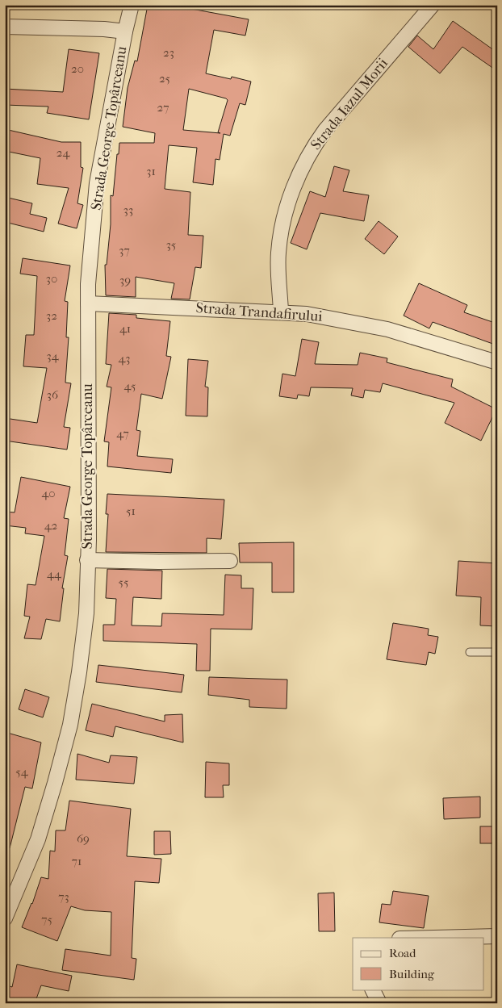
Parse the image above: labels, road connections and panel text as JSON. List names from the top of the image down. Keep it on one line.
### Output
{"streets":{"street":["Strada Iazul Morii","Strada George Topârceanu","Strada Trandafirului"]},"crossings":[["Strada Iazul Morii","Strada Trandafirului"],["Strada George Topârceanu","Strada Trandafirului"]],"house_numbers":["23","20","25","27","24","31","33","35","37","30","39","32","41","34","43","45","36","47","40","51","42","44","55","54","69","71","73","75"],"legend":["Road","Building"]}
